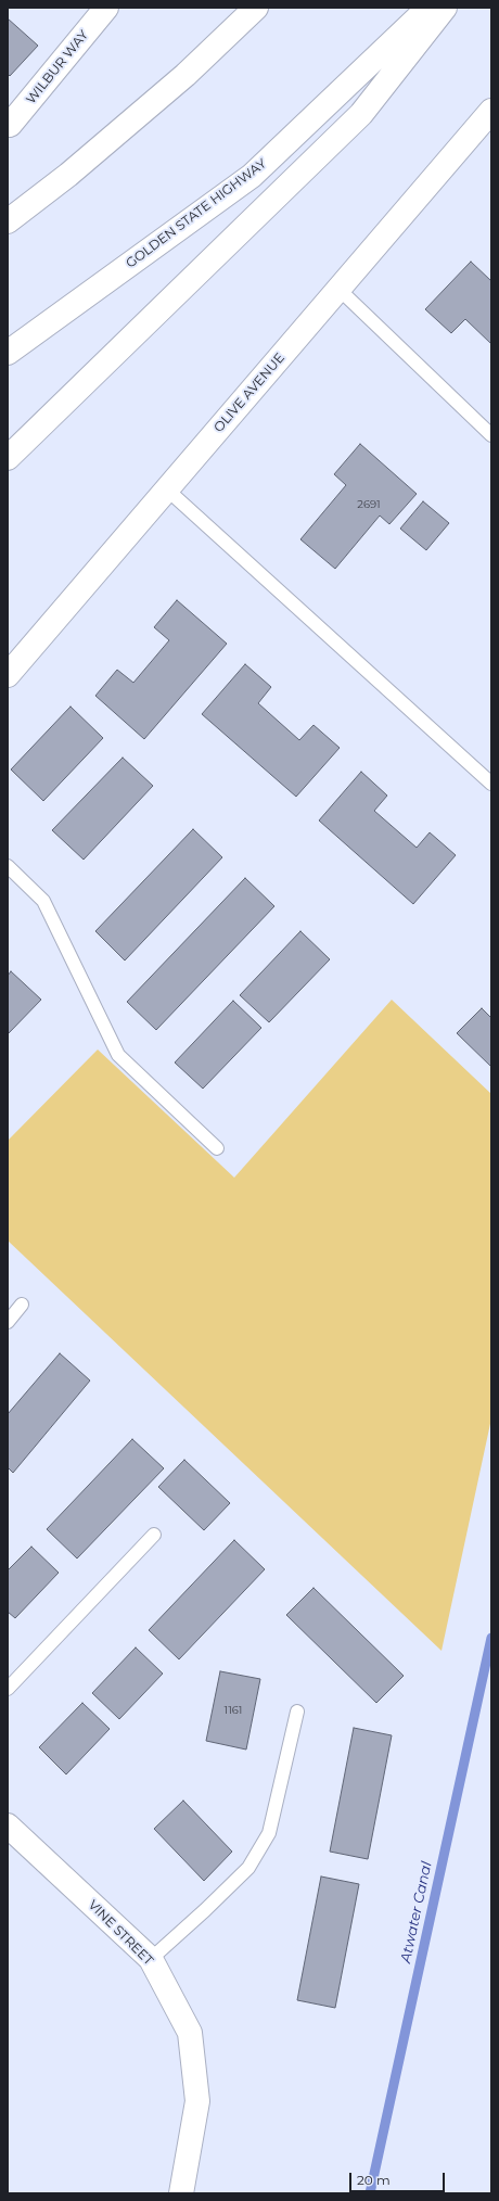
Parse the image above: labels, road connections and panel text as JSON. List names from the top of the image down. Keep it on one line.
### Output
{"streets":{"main road":["WILBUR WAY","GOLDEN STATE HIGHWAY","OLIVE AVENUE","VINE STREET"]},"water":["Atwater Canal"],"house_numbers":["2691","1161"],"scale_bar":"20 m"}
